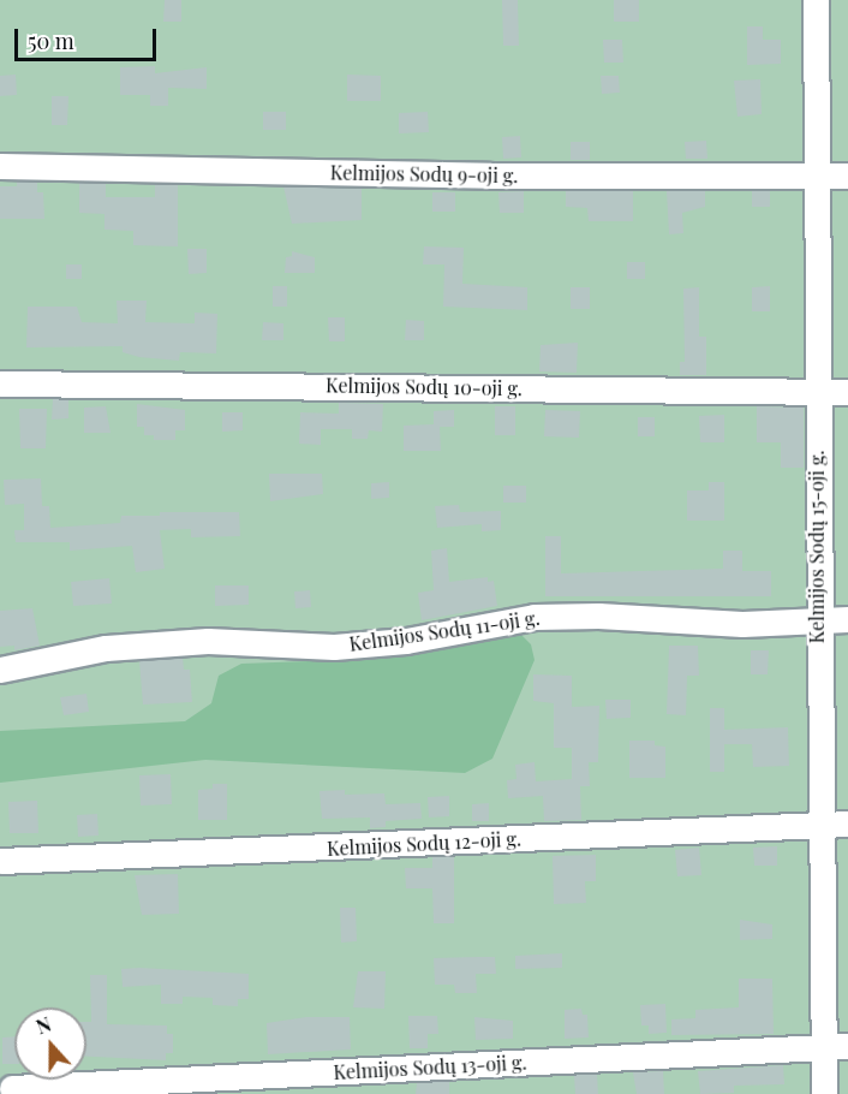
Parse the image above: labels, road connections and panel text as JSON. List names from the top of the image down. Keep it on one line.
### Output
{"streets":{"street":["Kelmijos Sodų 9-oji g.","Kelmijos Sodų 10-oji g.","Kelmijos Sodų 15-oji g.","Kelmijos Sodų 11-oji g.","Kelmijos Sodų 12-oji g.","Kelmijos Sodų 13-oji g."]},"crossings":[["Kelmijos Sodų 9-oji g.","Kelmijos Sodų 15-oji g."],["Kelmijos Sodų 10-oji g.","Kelmijos Sodų 15-oji g."],["Kelmijos Sodų 15-oji g.","Kelmijos Sodų 11-oji g."],["Kelmijos Sodų 15-oji g.","Kelmijos Sodų 12-oji g."],["Kelmijos Sodų 15-oji g.","Kelmijos Sodų 13-oji g."]],"scale_bar":"50 m","north":"top"}
